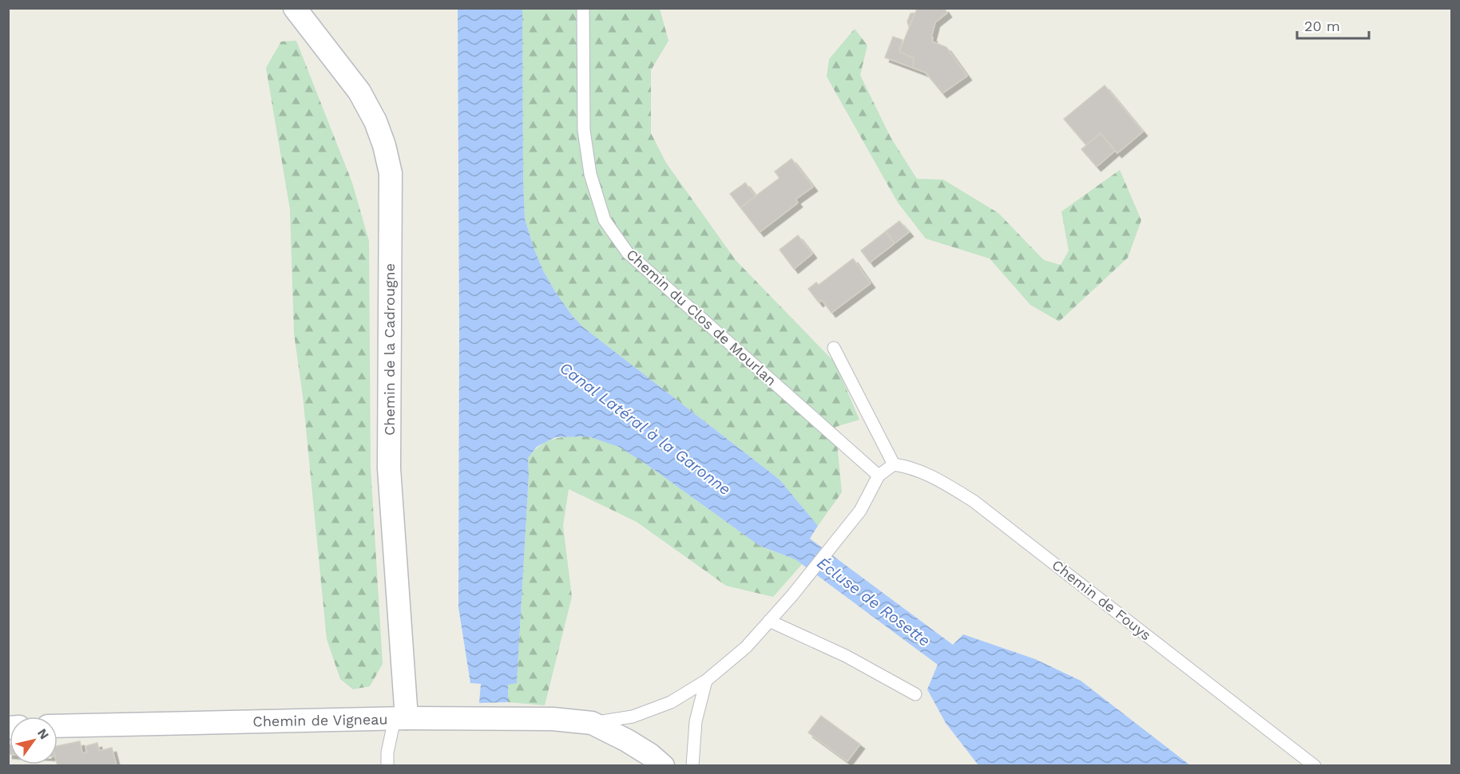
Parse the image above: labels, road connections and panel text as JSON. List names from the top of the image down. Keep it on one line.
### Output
{"streets":{"street":["Chemin de la Cadrougne","Chemin de Vigneau"],"lane":["Chemin du Clos de Mourlan","Chemin de Fouys"]},"crossings":[["Chemin de la Cadrougne","Chemin de Vigneau"]],"water":["Canal Latéral à la Garonne","Écluse de Rosette"],"scale_bar":"20 m","north":"top right"}
